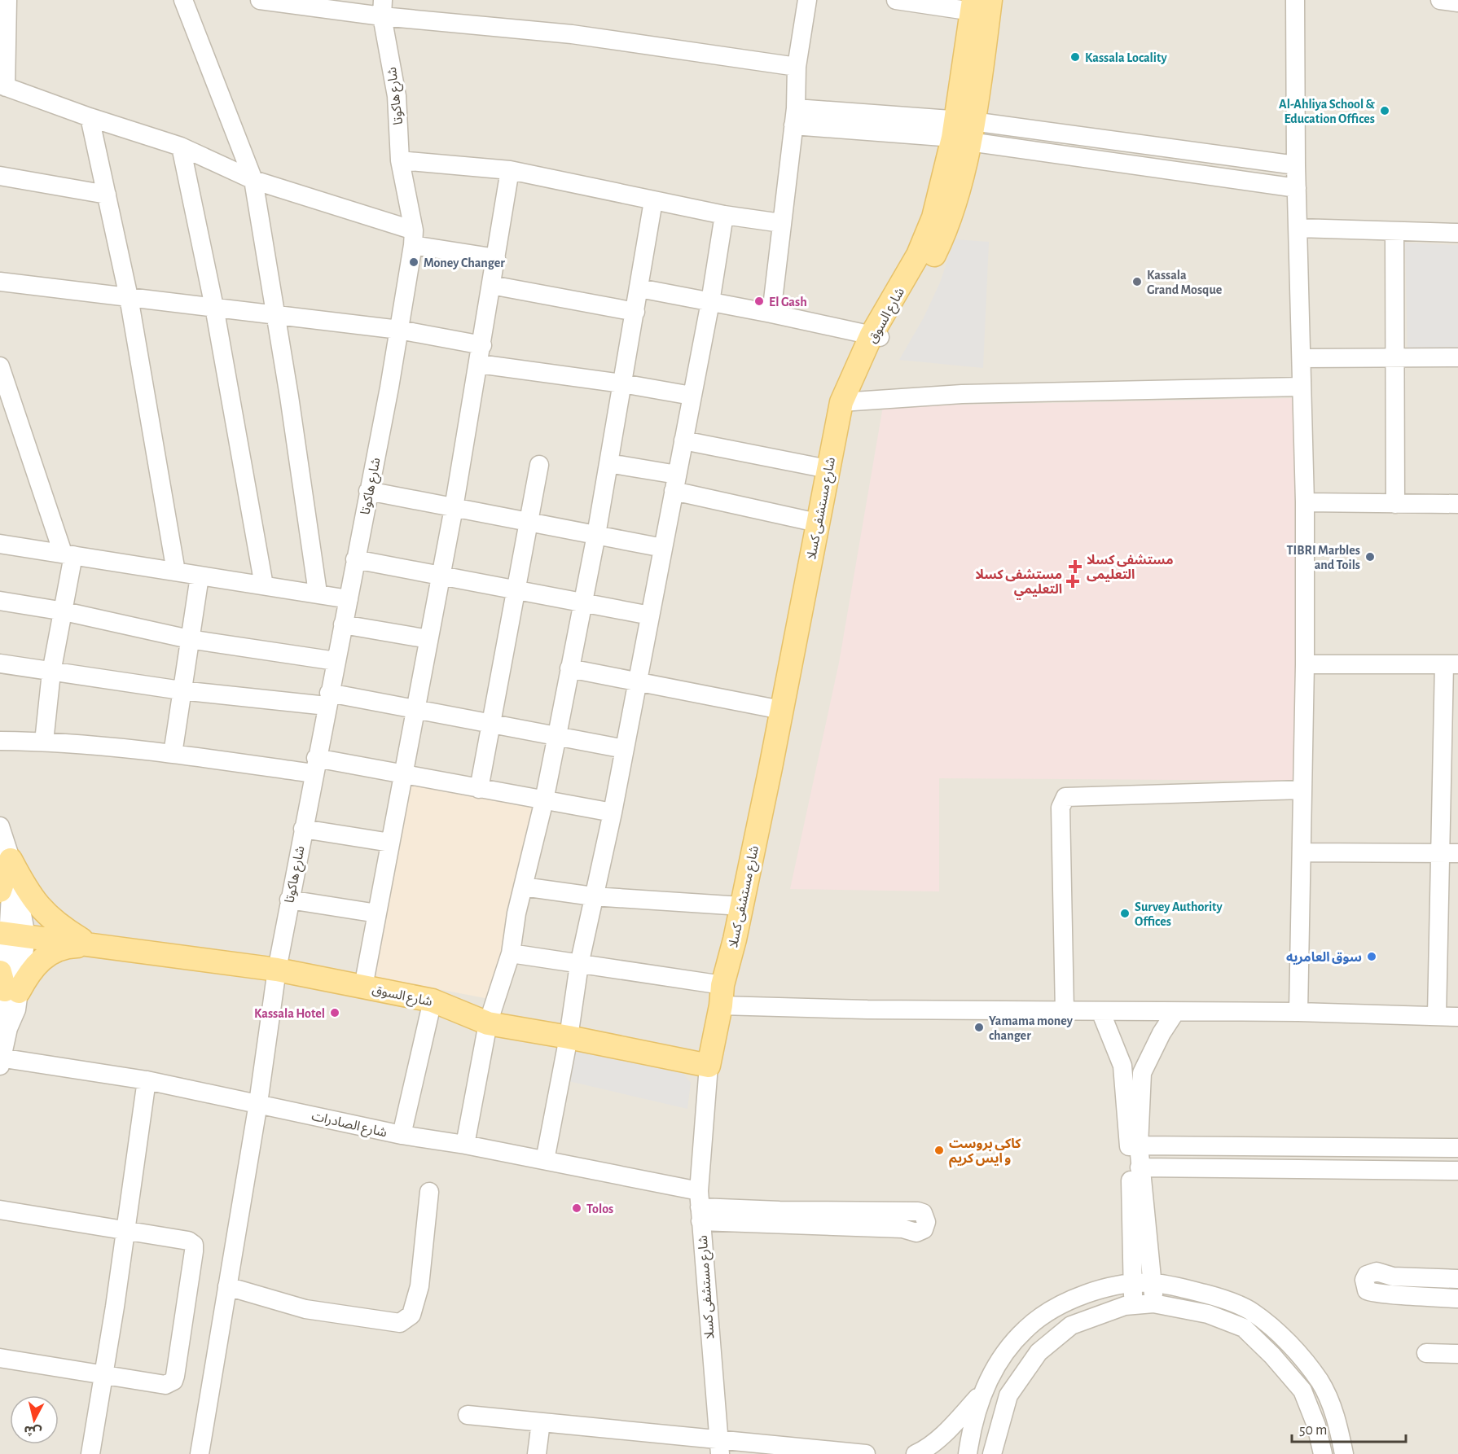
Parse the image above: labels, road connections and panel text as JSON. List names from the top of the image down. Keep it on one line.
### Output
{"streets":{"main road":["شارع السوق","شارع مستشفى كسلا"],"street":["شارع هاكوتا","شارع الصادرات"]},"crossings":[["شارع هاكوتا","شارع السوق"],["شارع هاكوتا","شارع الصادرات"],["شارع السوق","شارع مستشفى كسلا"],["شارع مستشفى كسلا","شارع الصادرات"]],"places":{"other":["Kassala Locality","Al-Ahliya School & Education Offices","Money Changer","Kassala Grand Mosque","El Gash","TIBRI Marbles and Toils","Survey Authority Offices","سوق العامريه","Kassala Hotel","Yamama money changer","كاكي بروست و ايس كريم","Tolos"],"health":["مستشفى كسلا التعليمى","مستشفى كسلا التعليمي"]},"scale_bar":"50 m","north":"bottom"}
